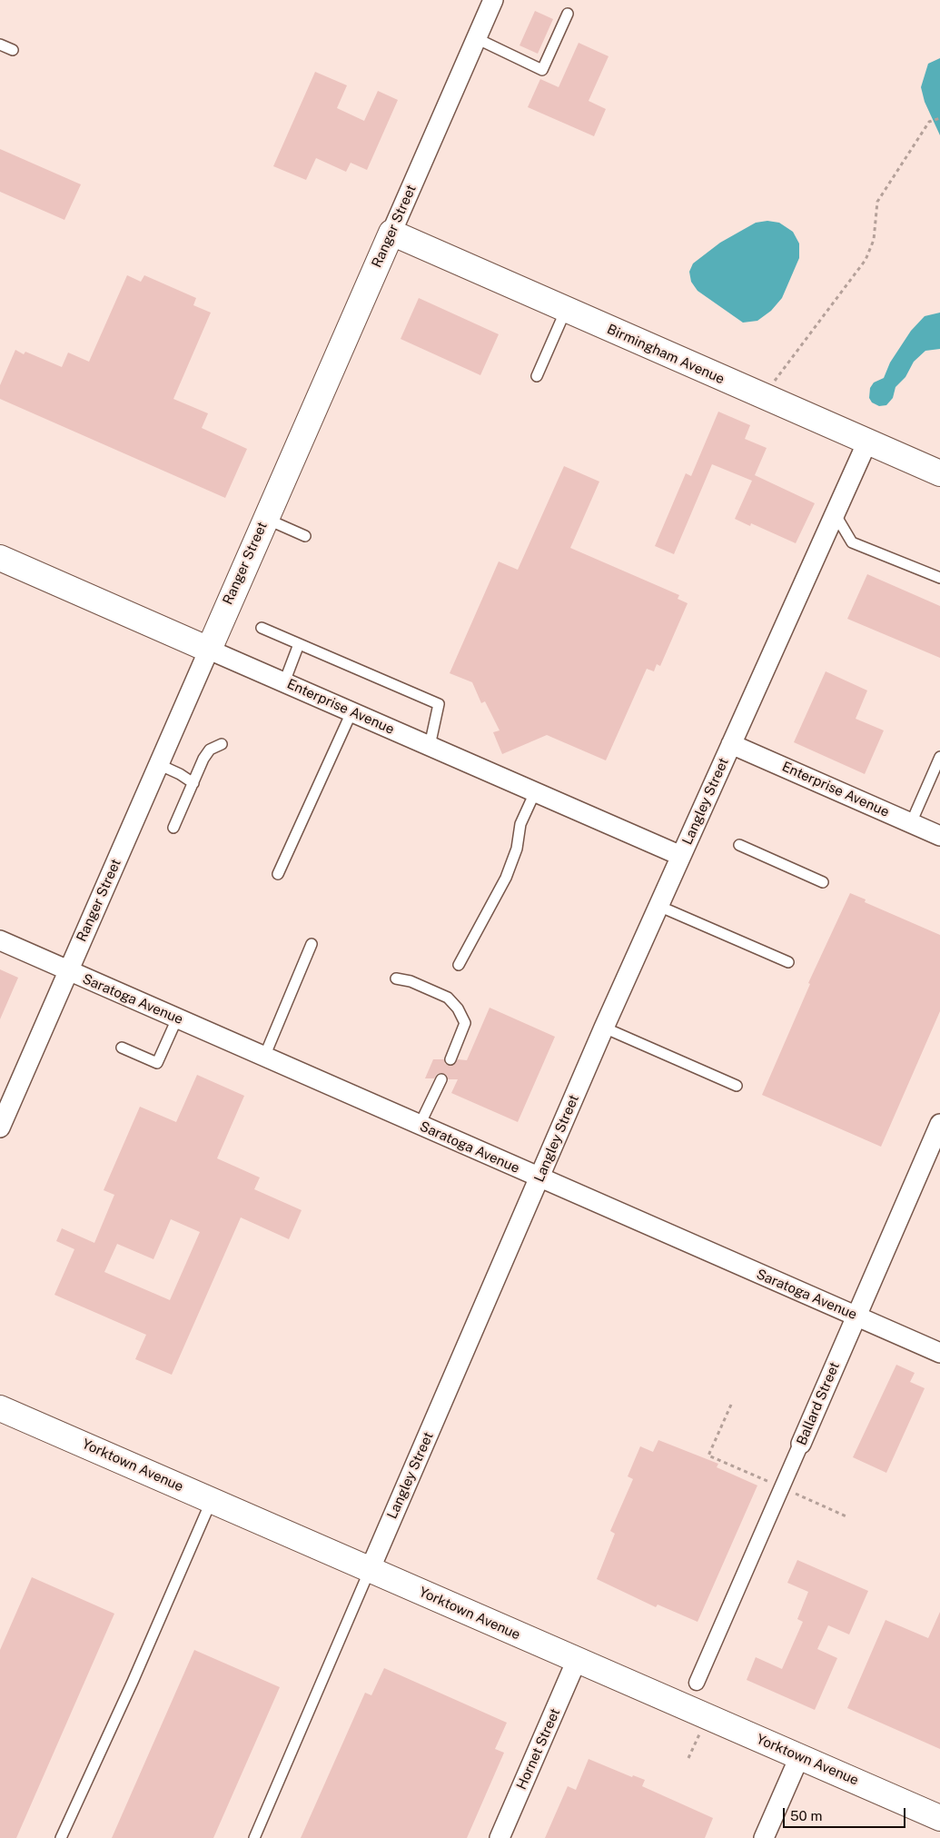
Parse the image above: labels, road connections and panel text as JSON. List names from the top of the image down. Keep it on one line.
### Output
{"streets":{"main road":["Ranger Street","Birmingham Avenue","Enterprise Avenue","Yorktown Avenue"],"street":["Langley Street","Saratoga Avenue","Ballard Street","Hornet Street"]},"crossings":[["Ranger Street","Birmingham Avenue"],["Ranger Street","Enterprise Avenue"],["Ranger Street","Saratoga Avenue"],["Birmingham Avenue","Langley Street"],["Enterprise Avenue","Langley Street"],["Langley Street","Saratoga Avenue"],["Langley Street","Yorktown Avenue"],["Saratoga Avenue","Ballard Street"],["Yorktown Avenue","Hornet Street"]],"scale_bar":"50 m"}
